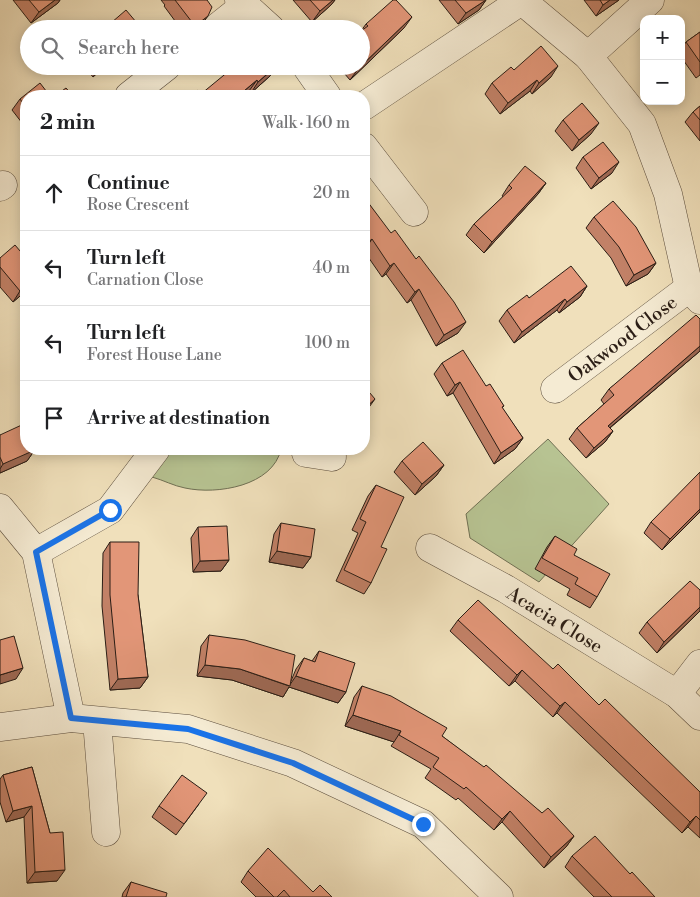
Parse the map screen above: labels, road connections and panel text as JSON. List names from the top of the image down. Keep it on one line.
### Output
{"streets":{"street":["Oakwood Close","Acacia Close"]},"page":{"map_buttons":["+","−"],"search":"Search here","heading":["2 min","Walk · 160 m"],"list":[["Continue","Rose Crescent","20 m"],["Turn left","Carnation Close","40 m"],["Turn left","Forest House Lane","100 m"],"Arrive at destination"]}}
